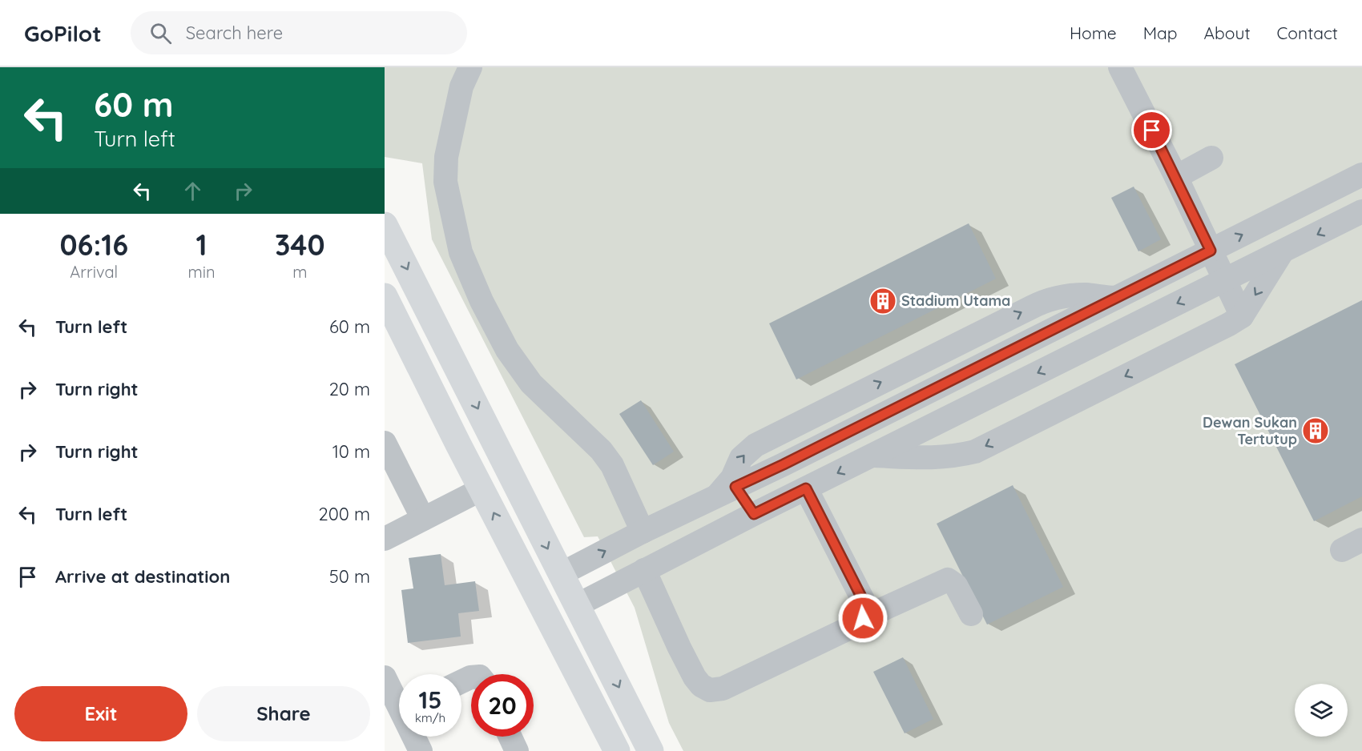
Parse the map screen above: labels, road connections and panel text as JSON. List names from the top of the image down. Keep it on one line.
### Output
{"places":{"building":["Stadium Utama","Dewan Sukan Tertutup"]},"page":{"header":"GoPilot","search":"Search here","nav":["Home","Map","About","Contact"],"turn":["60 m","Turn left"],"eta":["06:16","Arrival","1","min","340","m"],"list":[{"name":"Turn left","value":"60 m"},{"name":"Turn right","value":"20 m"},{"name":"Turn right","value":"10 m"},{"name":"Turn left","value":"200 m"},{"name":"Arrive at destination","value":"50 m"}],"speed":"15 km/h","limit":"20","buttons":["Exit","Share"]}}
